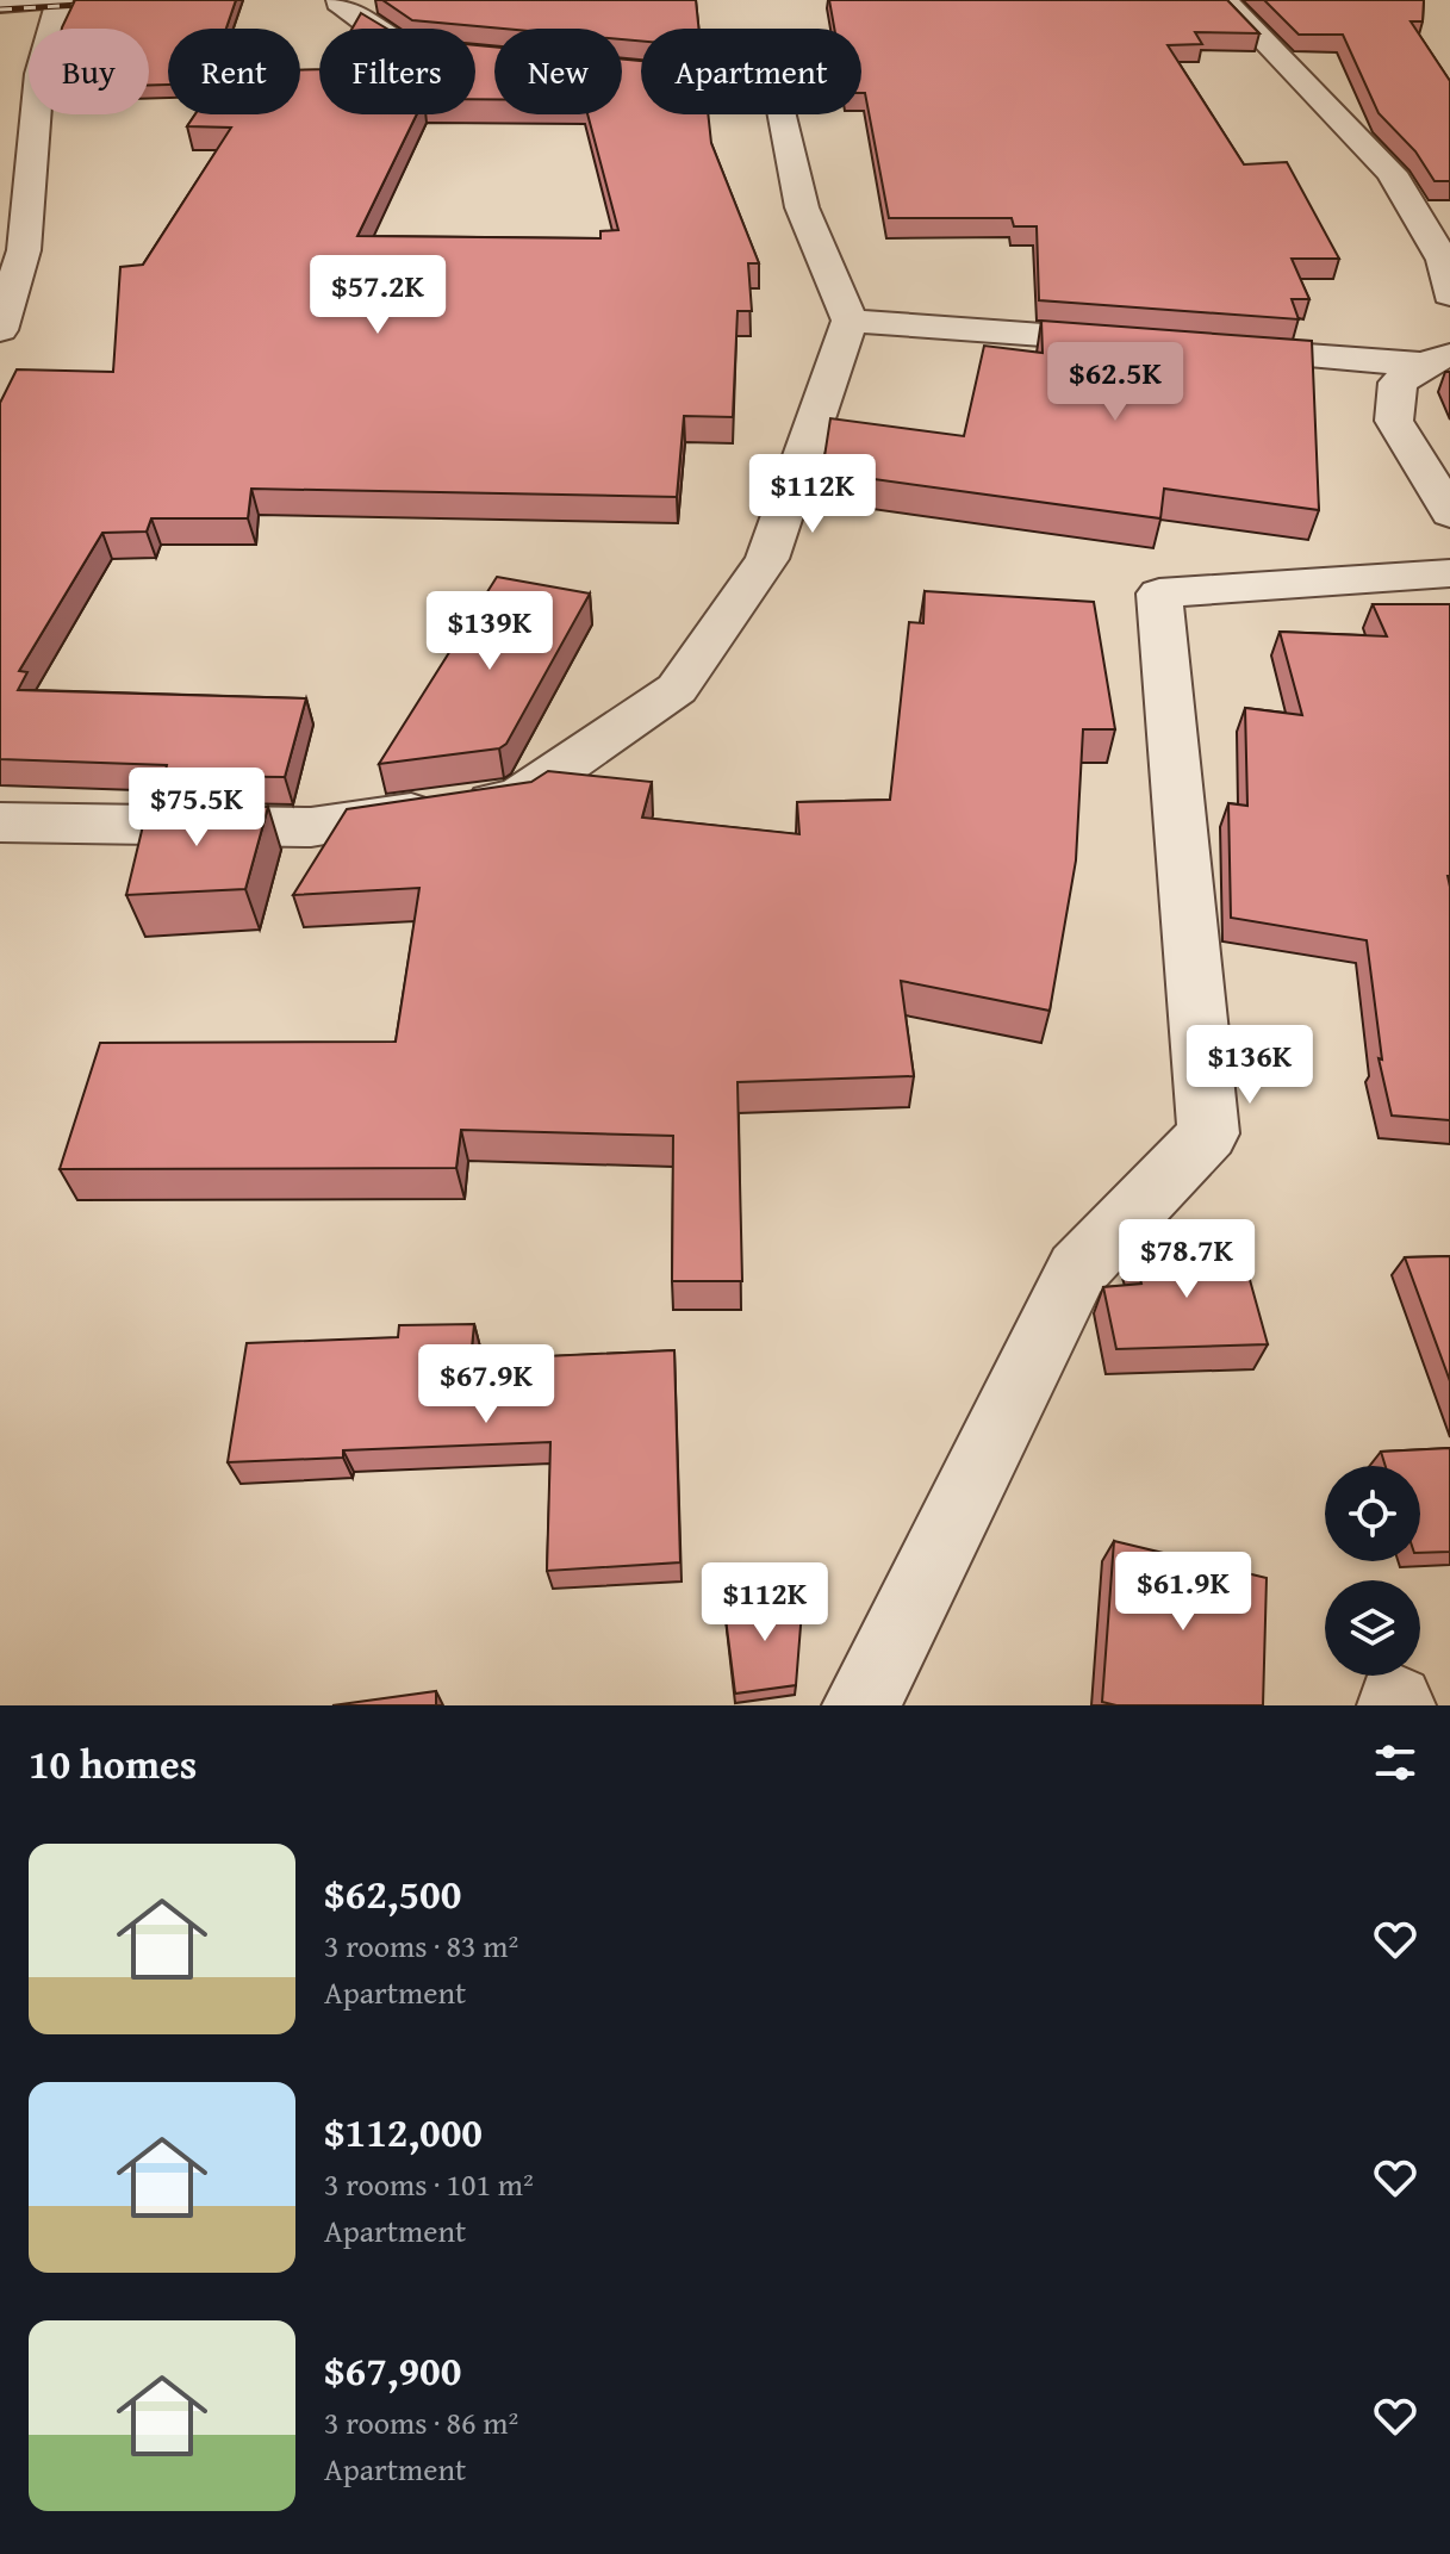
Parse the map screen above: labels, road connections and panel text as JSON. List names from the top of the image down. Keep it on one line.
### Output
{"page":{"chip":["Buy","Rent","Filters","New","Apartment"],"price":["$57.2K","$62.5K","$112K","$139K","$75.5K","$136K","$78.7K","$67.9K","$61.9K","$112K"],"heading":"10 homes","list":[{"name":"$62,500","note":"3 rooms · 83 m² · Apartment"},{"name":"$112,000","note":"3 rooms · 101 m² · Apartment"},{"name":"$67,900","note":"3 rooms · 86 m² · Apartment"}]}}
